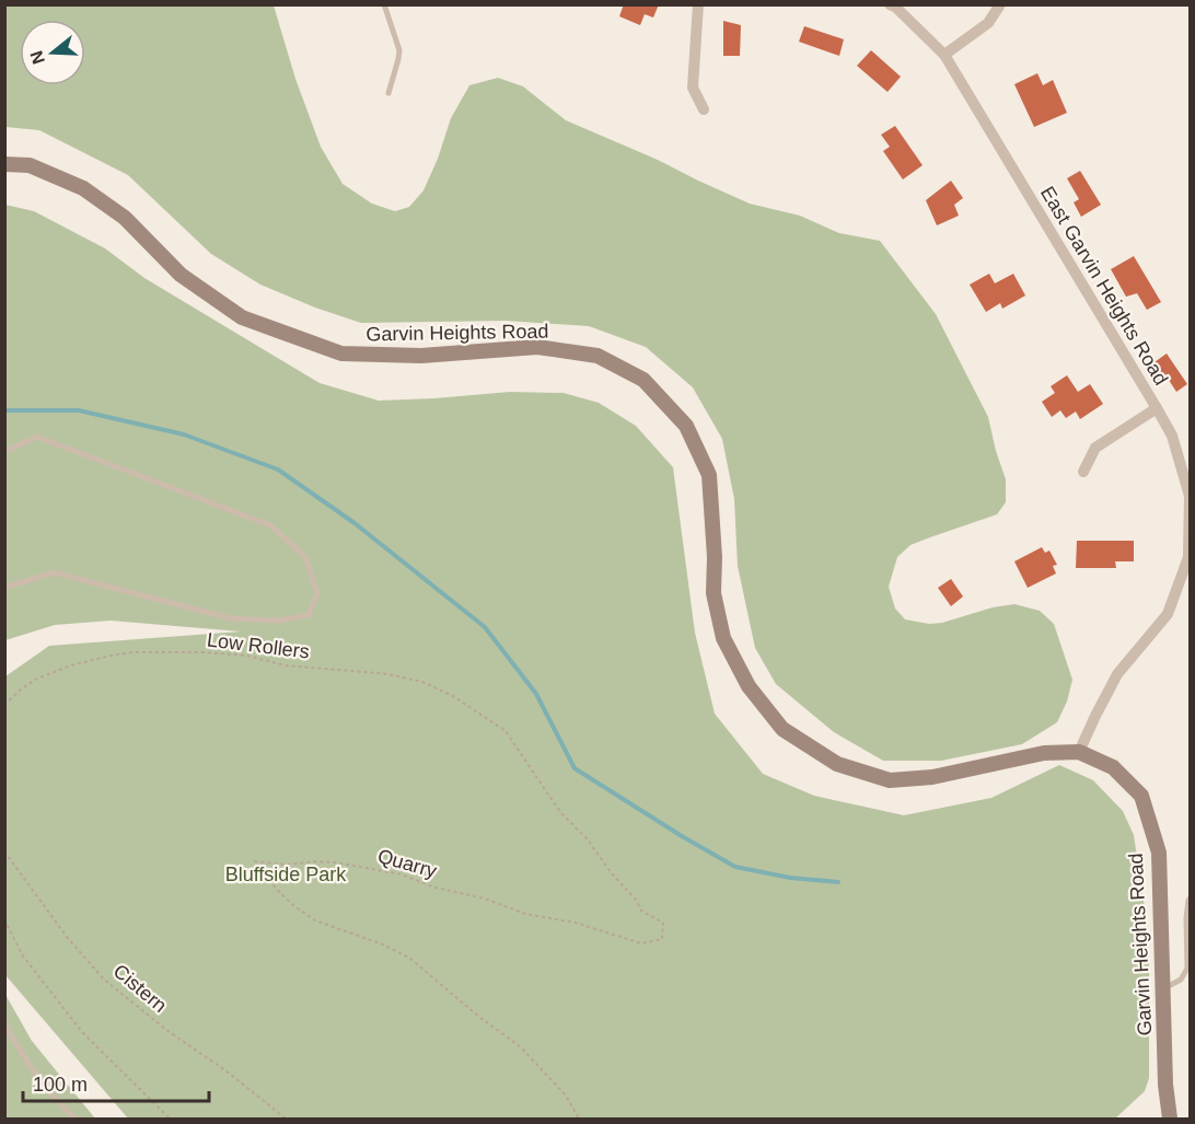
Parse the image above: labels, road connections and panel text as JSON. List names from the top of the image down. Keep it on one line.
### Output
{"streets":{"main road":["Garvin Heights Road"],"street":["East Garvin Heights Road"],"path":["Low Rollers","Quarry","Cistern"]},"crossings":[["East Garvin Heights Road","Garvin Heights Road"],["Low Rollers","Quarry"]],"parks":["Bluffside Park"],"scale_bar":"100 m","north":"left"}
